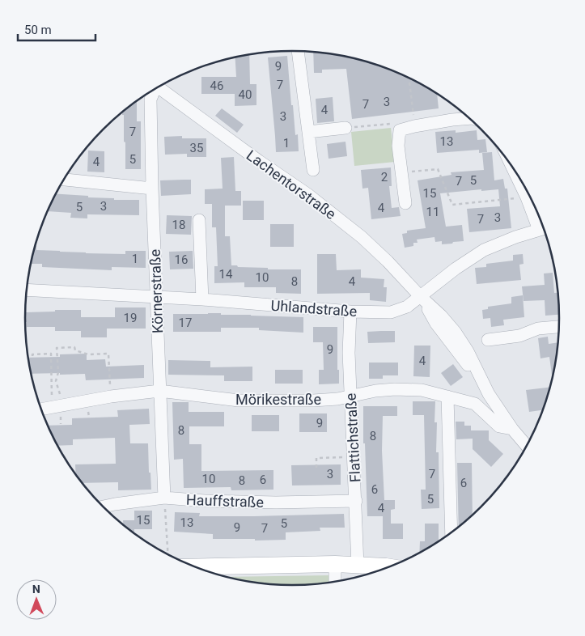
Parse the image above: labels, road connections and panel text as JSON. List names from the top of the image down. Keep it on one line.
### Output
{"streets":{"street":["Lachentorstraße","Körnerstraße","Uhlandstraße","Mörikestraße","Flattichstraße","Hauffstraße"]},"crossings":[["Lachentorstraße","Uhlandstraße"],["Lachentorstraße","Mörikestraße"],["Körnerstraße","Uhlandstraße"],["Körnerstraße","Mörikestraße"],["Körnerstraße","Hauffstraße"],["Uhlandstraße","Flattichstraße"],["Mörikestraße","Flattichstraße"],["Flattichstraße","Hauffstraße"]],"house_numbers":["9","7","46","40","3","7","4","3","7","13","1","35","5","4","2","5","7","15","3","5","4","11","3","7","18","1","16","14","10","8","4","19","17","9","4","9","8","8","3","7","10","6","8","6","6","5","4","15","13","5","9","7"],"scale_bar":"50 m","north":"top"}
